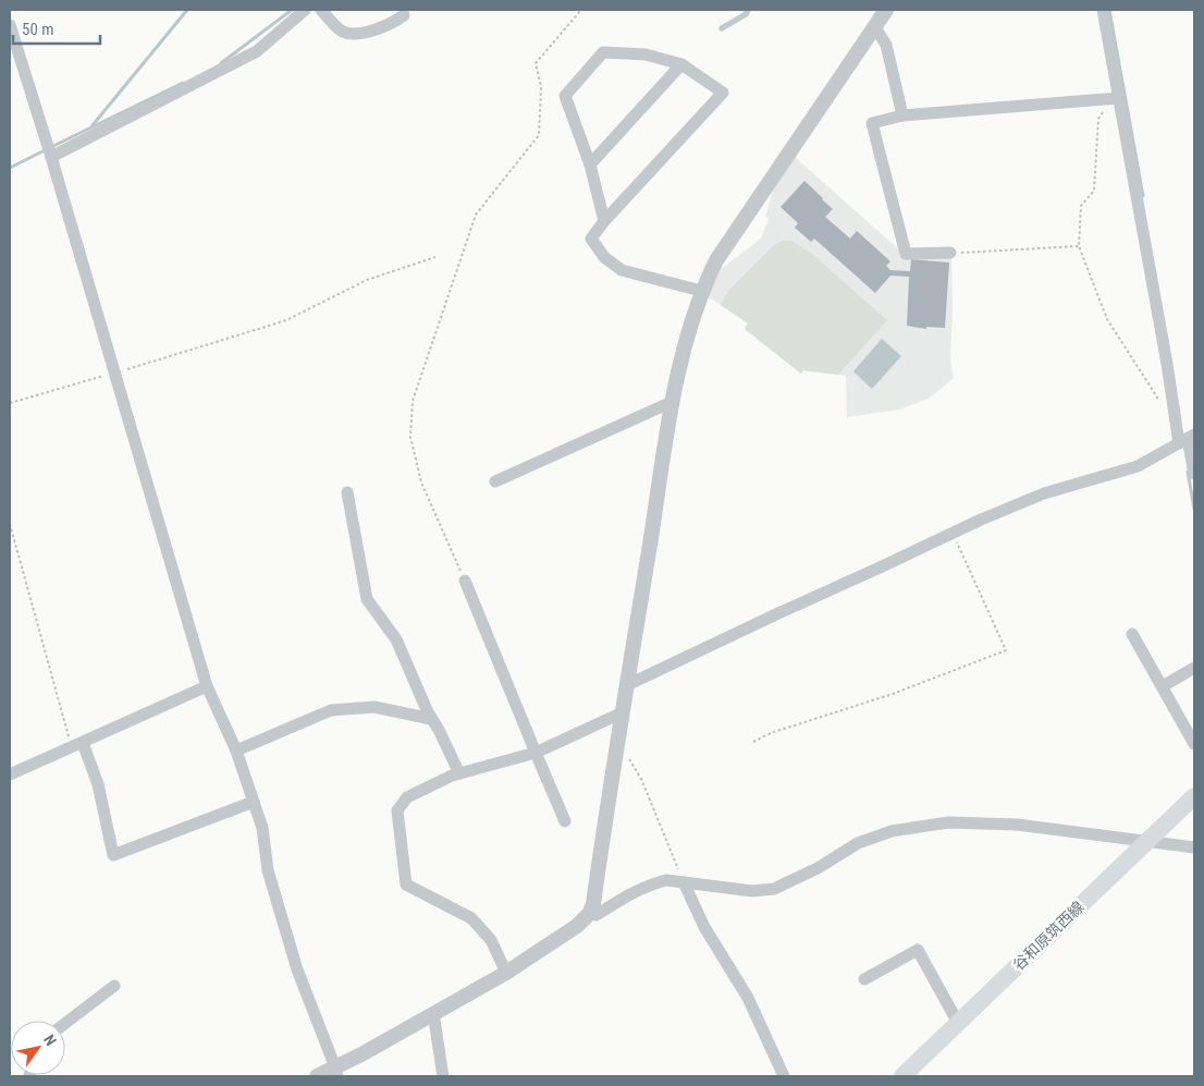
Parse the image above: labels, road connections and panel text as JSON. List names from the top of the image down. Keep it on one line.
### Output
{"streets":{"main road":["谷和原筑西線"]},"scale_bar":"50 m","north":"top right"}
